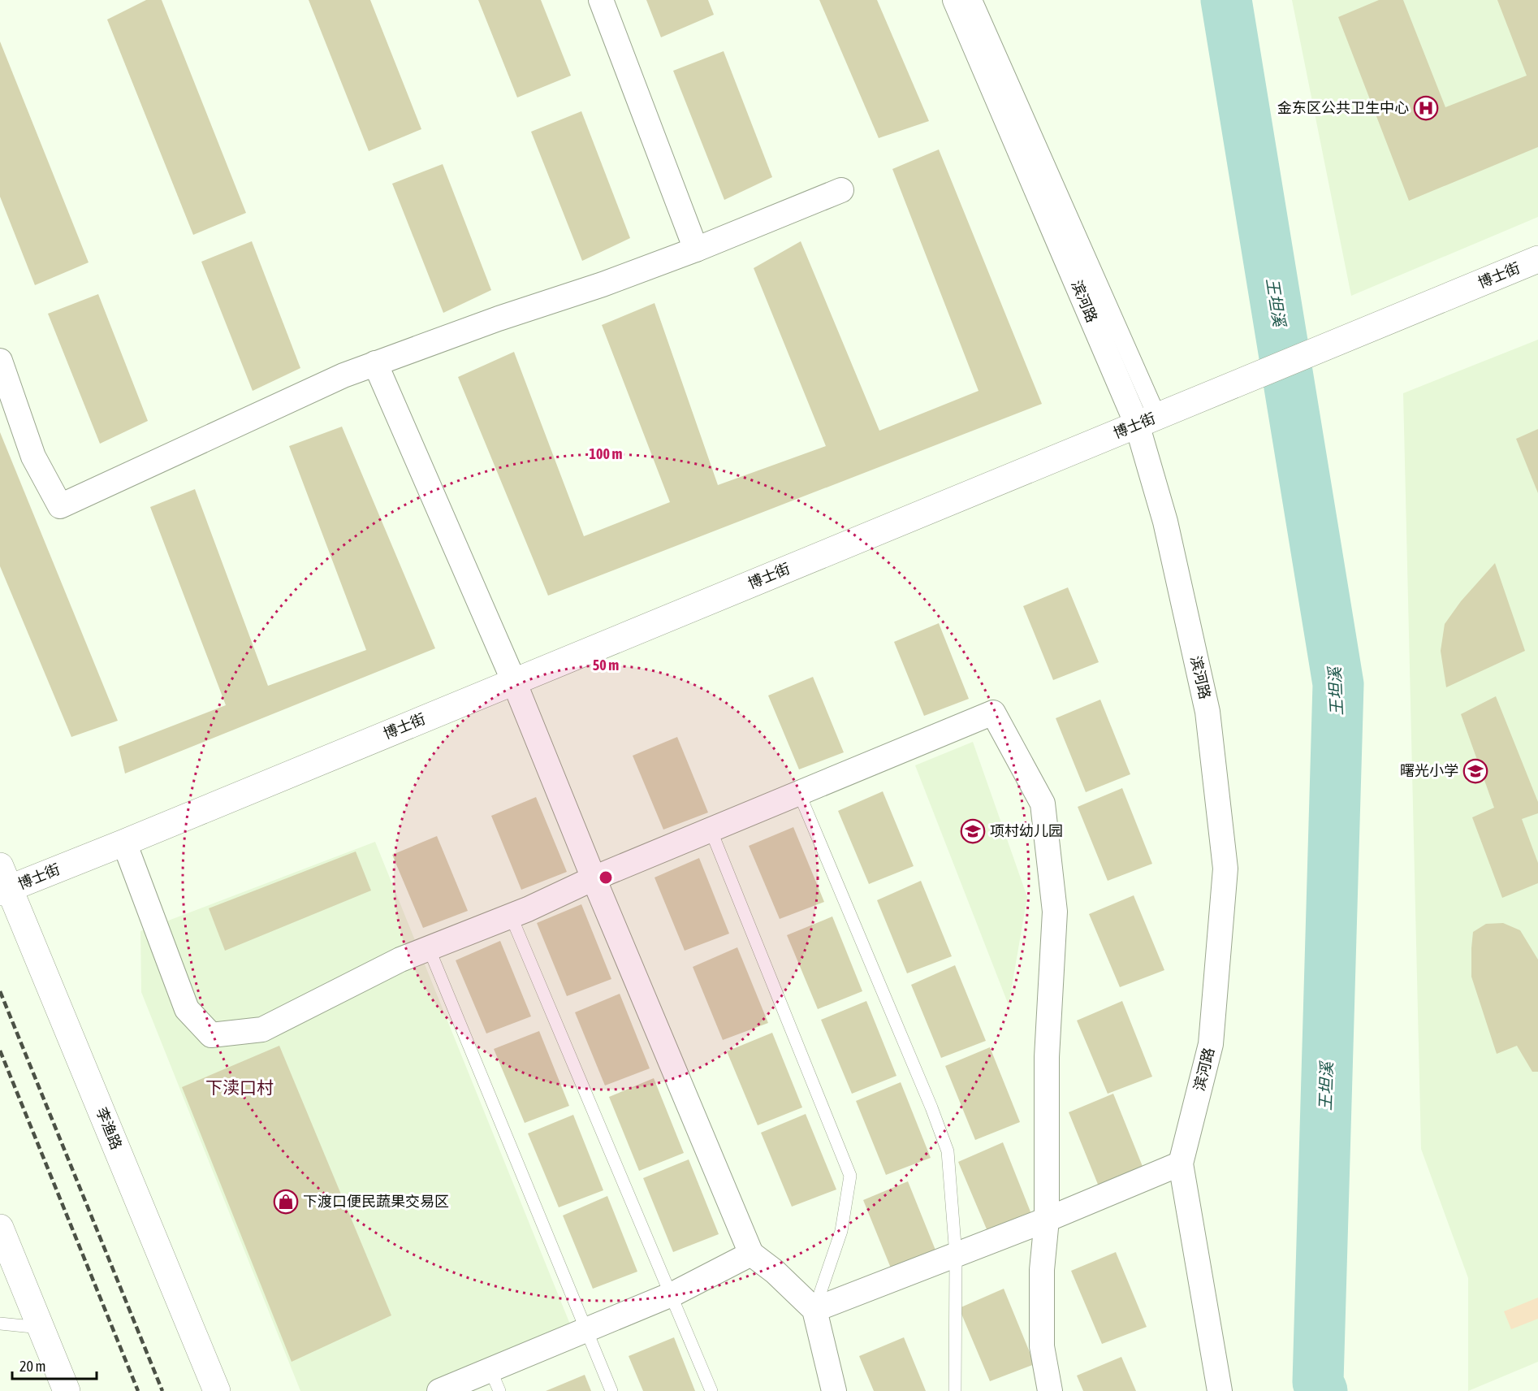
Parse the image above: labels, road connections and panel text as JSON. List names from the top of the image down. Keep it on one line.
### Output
{"streets":{"street":["博士街","滨河路","李渔路"]},"crossings":[["博士街","滨河路"],["博士街","李渔路"]],"districts":["下渎口村"],"water":["王坦溪"],"places":{"hospital":["金东区公共卫生中心"],"school or university":["曙光小学","项村幼儿园"],"shop":["下渡口便民蔬果交易区"]},"scale_bar":"20 m","rings":["100 m","50 m"]}
